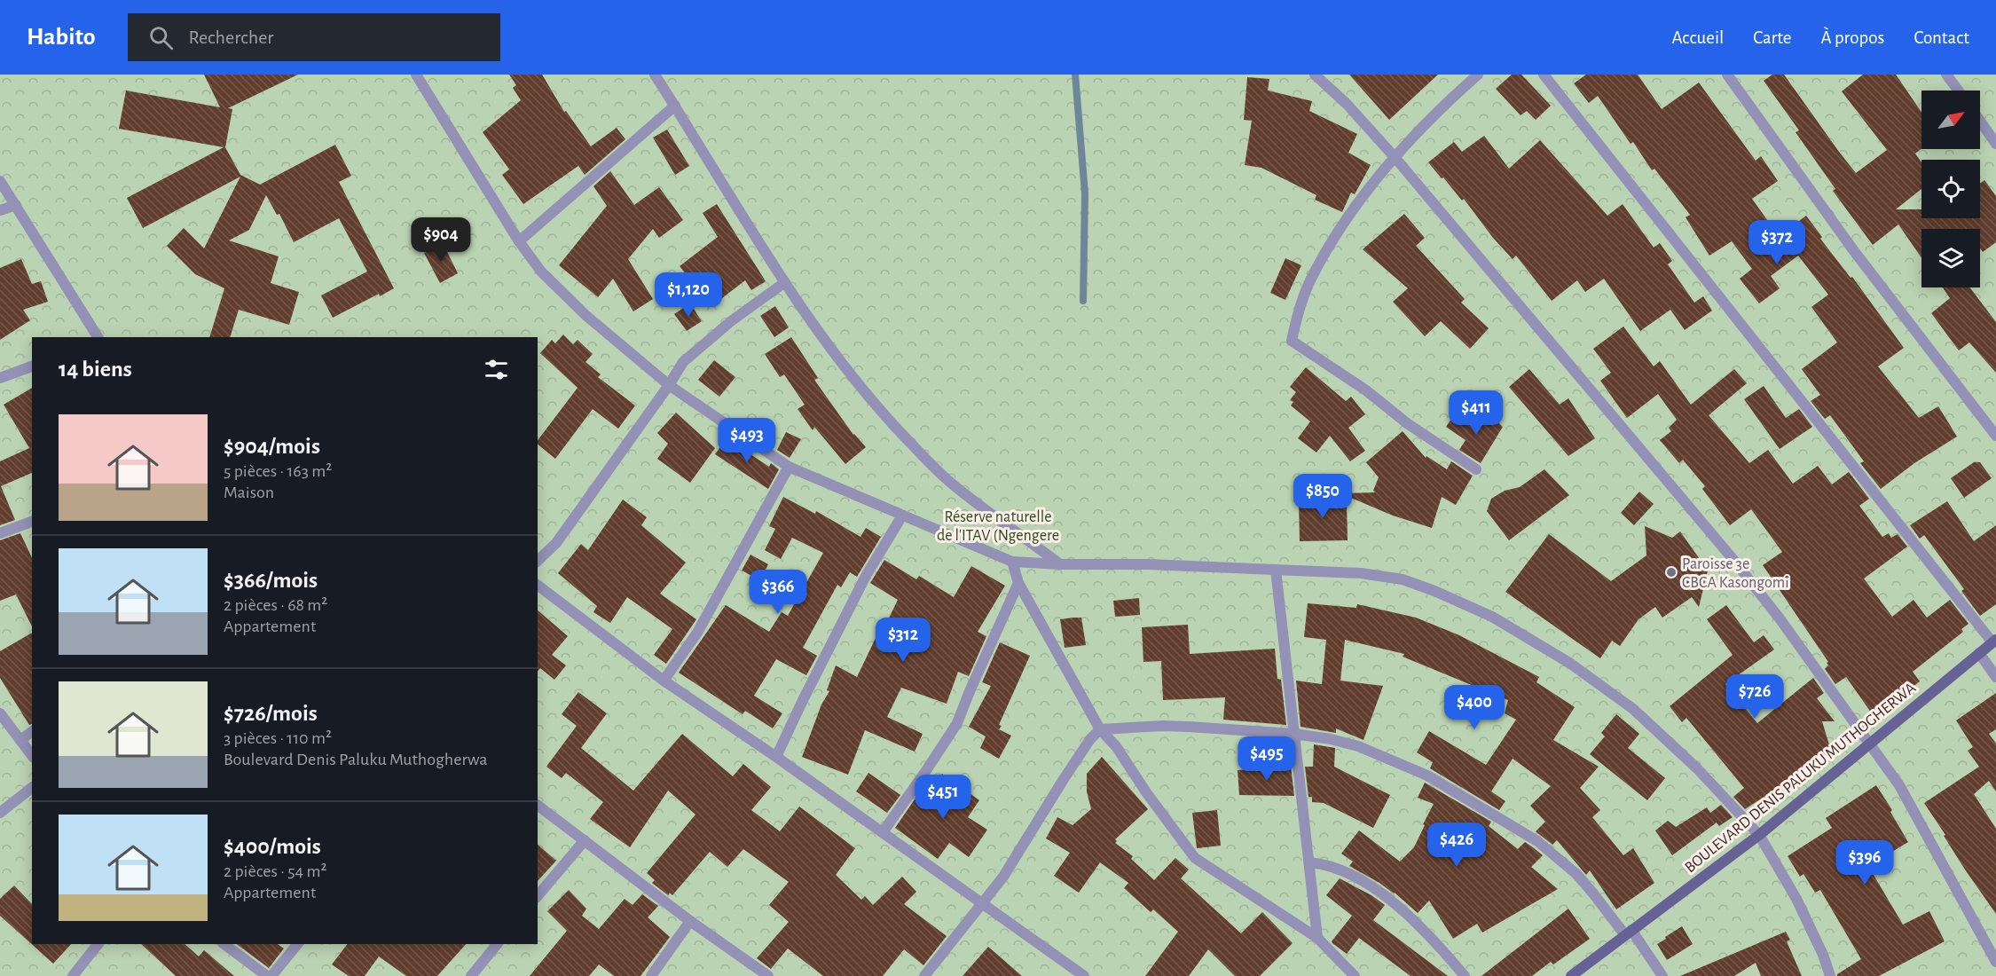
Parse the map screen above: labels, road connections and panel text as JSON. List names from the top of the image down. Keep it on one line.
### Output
{"streets":{"street":["BOULEVARD DENIS PALUKU MUTHOGHERWA"]},"parks":["Réserve naturelle de l'ITAV (Ngengere"],"places":["Paroisse 3e CBCA Kasongomi"],"north":"top right","page":{"header":"Habito","search":"Rechercher","nav":["Accueil","Carte","À propos","Contact"],"price":["$904","$372","$1,120","$411","$493","$850","$366","$312","$726","$400","$495","$451","$426","$396"],"heading":"14 biens","list":[{"name":"$904/mois","note":"5 pièces · 163 m² · Maison"},{"name":"$366/mois","note":"2 pièces · 68 m² · Appartement"},{"name":"$726/mois","note":"3 pièces · 110 m² · Boulevard Denis Paluku Muthogherwa"},{"name":"$400/mois","note":"2 pièces · 54 m² · Appartement"}]}}
